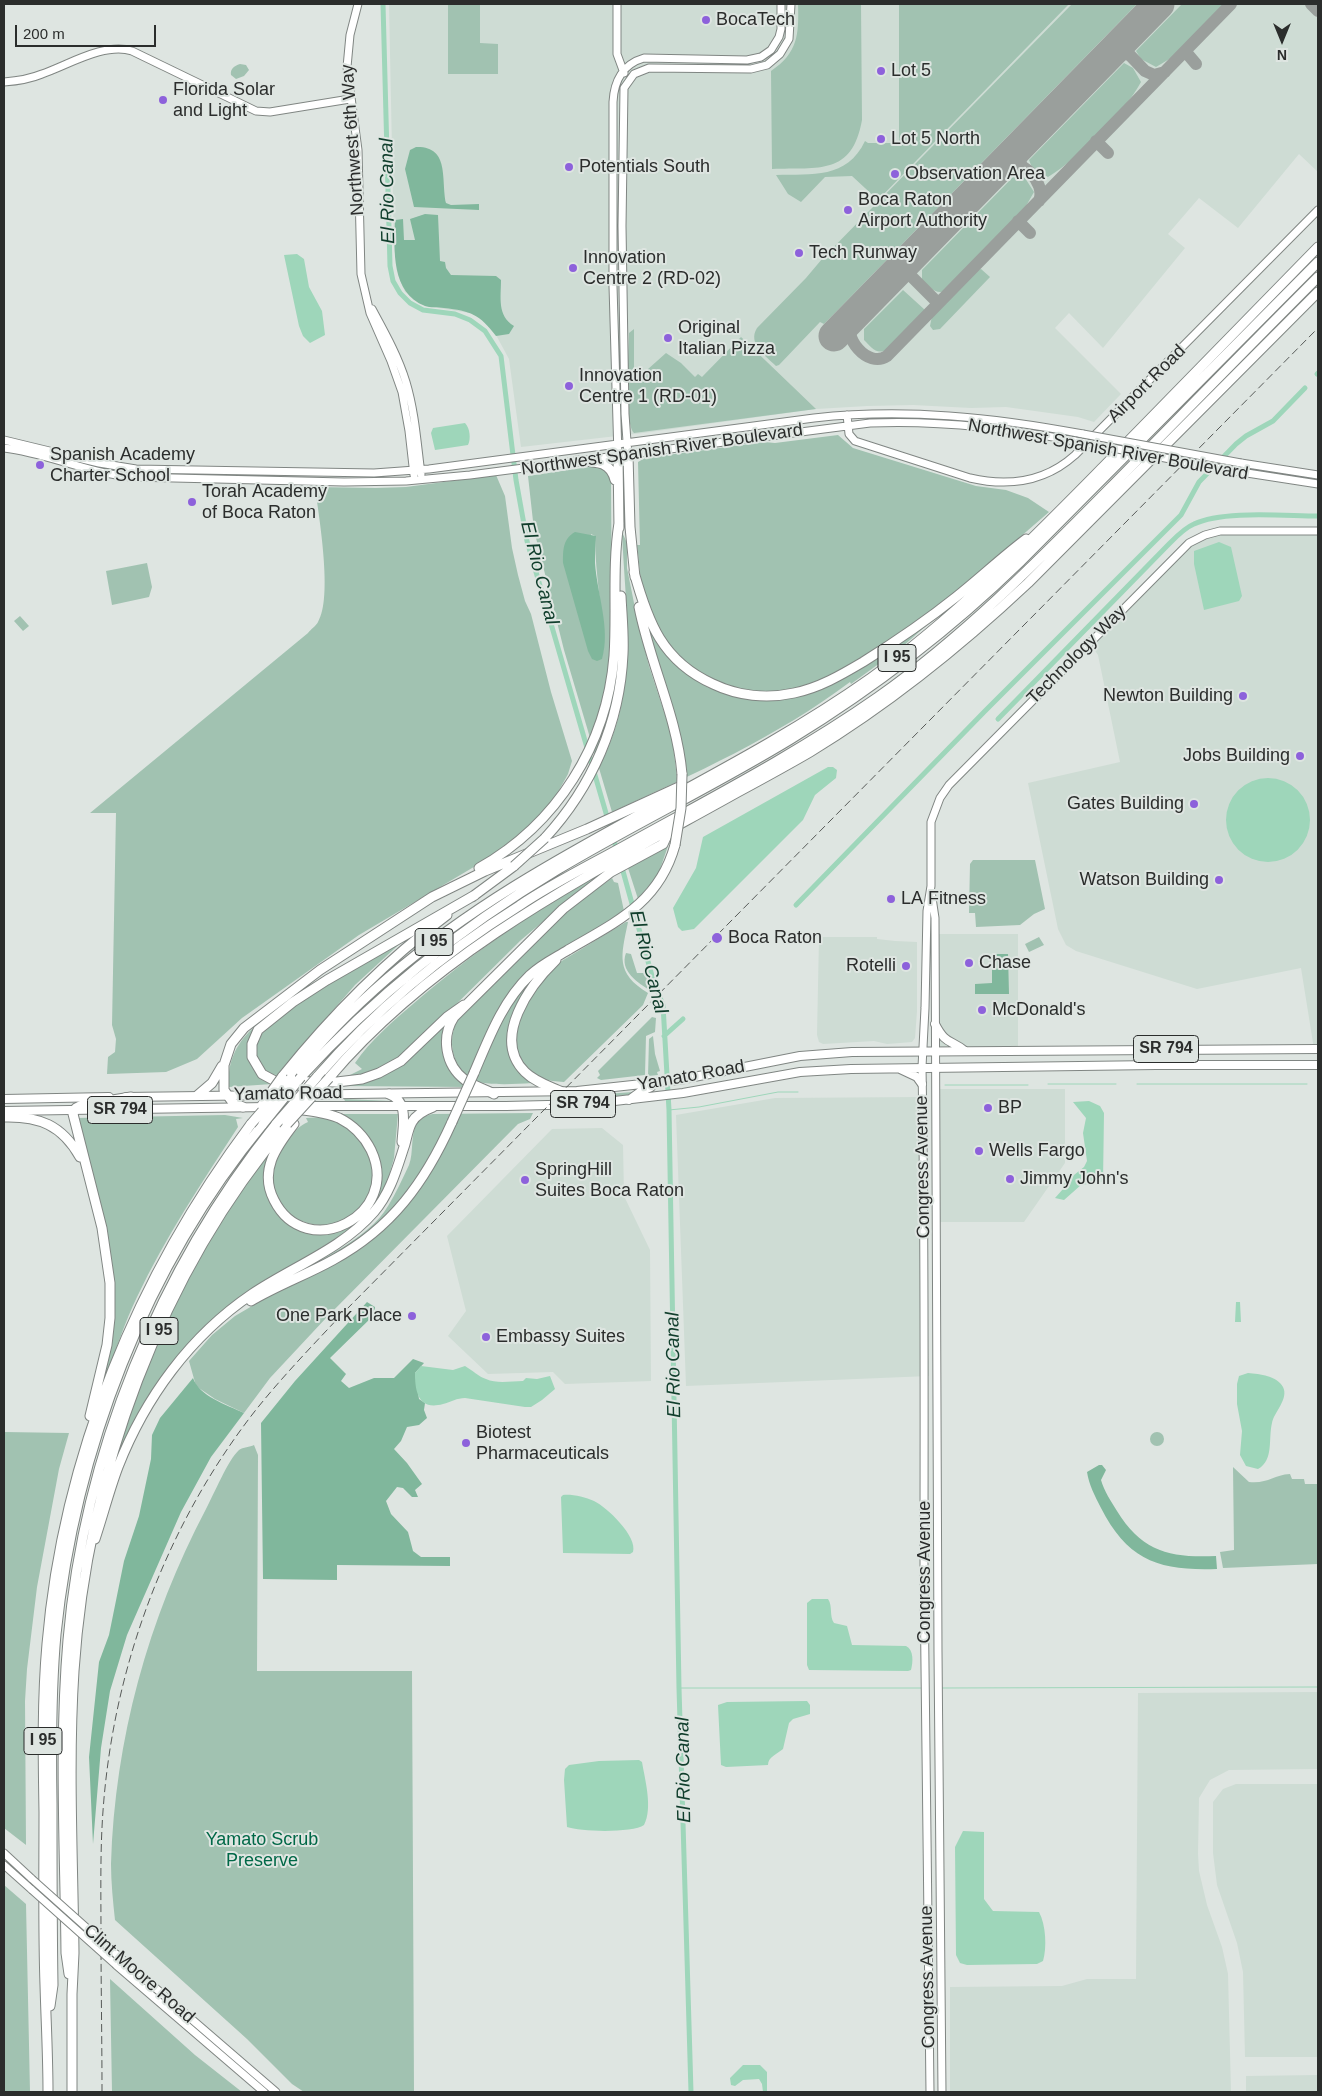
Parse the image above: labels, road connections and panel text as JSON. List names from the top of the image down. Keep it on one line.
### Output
{"streets":{"highway":["I 95"],"main road":["Northwest 6th Way","Airport Road","Northwest Spanish River Boulevard","Technology Way","SR 794","Yamato Road","Congress Avenue","Clint Moore Road"]},"crossings":[["Northwest 6th Way","Northwest Spanish River Boulevard"],["Airport Road","Northwest Spanish River Boulevard"],["Technology Way","Yamato Road"],["Technology Way","Congress Avenue"],["Yamato Road","Congress Avenue"]],"water":["El Rio Canal"],"parks":["Yamato Scrub Preserve"],"places":["BocaTech","Lot 5","Florida Solar and Light","Lot 5 North","Potentials South","Observation Area","Boca Raton Airport Authority","Tech Runway","Innovation Centre 2 (RD-02)","Original Italian Pizza","Innovation Centre 1 (RD-01)","Spanish Academy Charter School","Torah Academy of Boca Raton","Newton Building","Jobs Building","Gates Building","Watson Building","LA Fitness","Boca Raton","Chase","Rotelli","McDonald's","BP","Wells Fargo","Jimmy John's","SpringHill Suites Boca Raton","One Park Place","Embassy Suites","Biotest Pharmaceuticals"],"scale_bar":"200 m","north":"bottom"}
